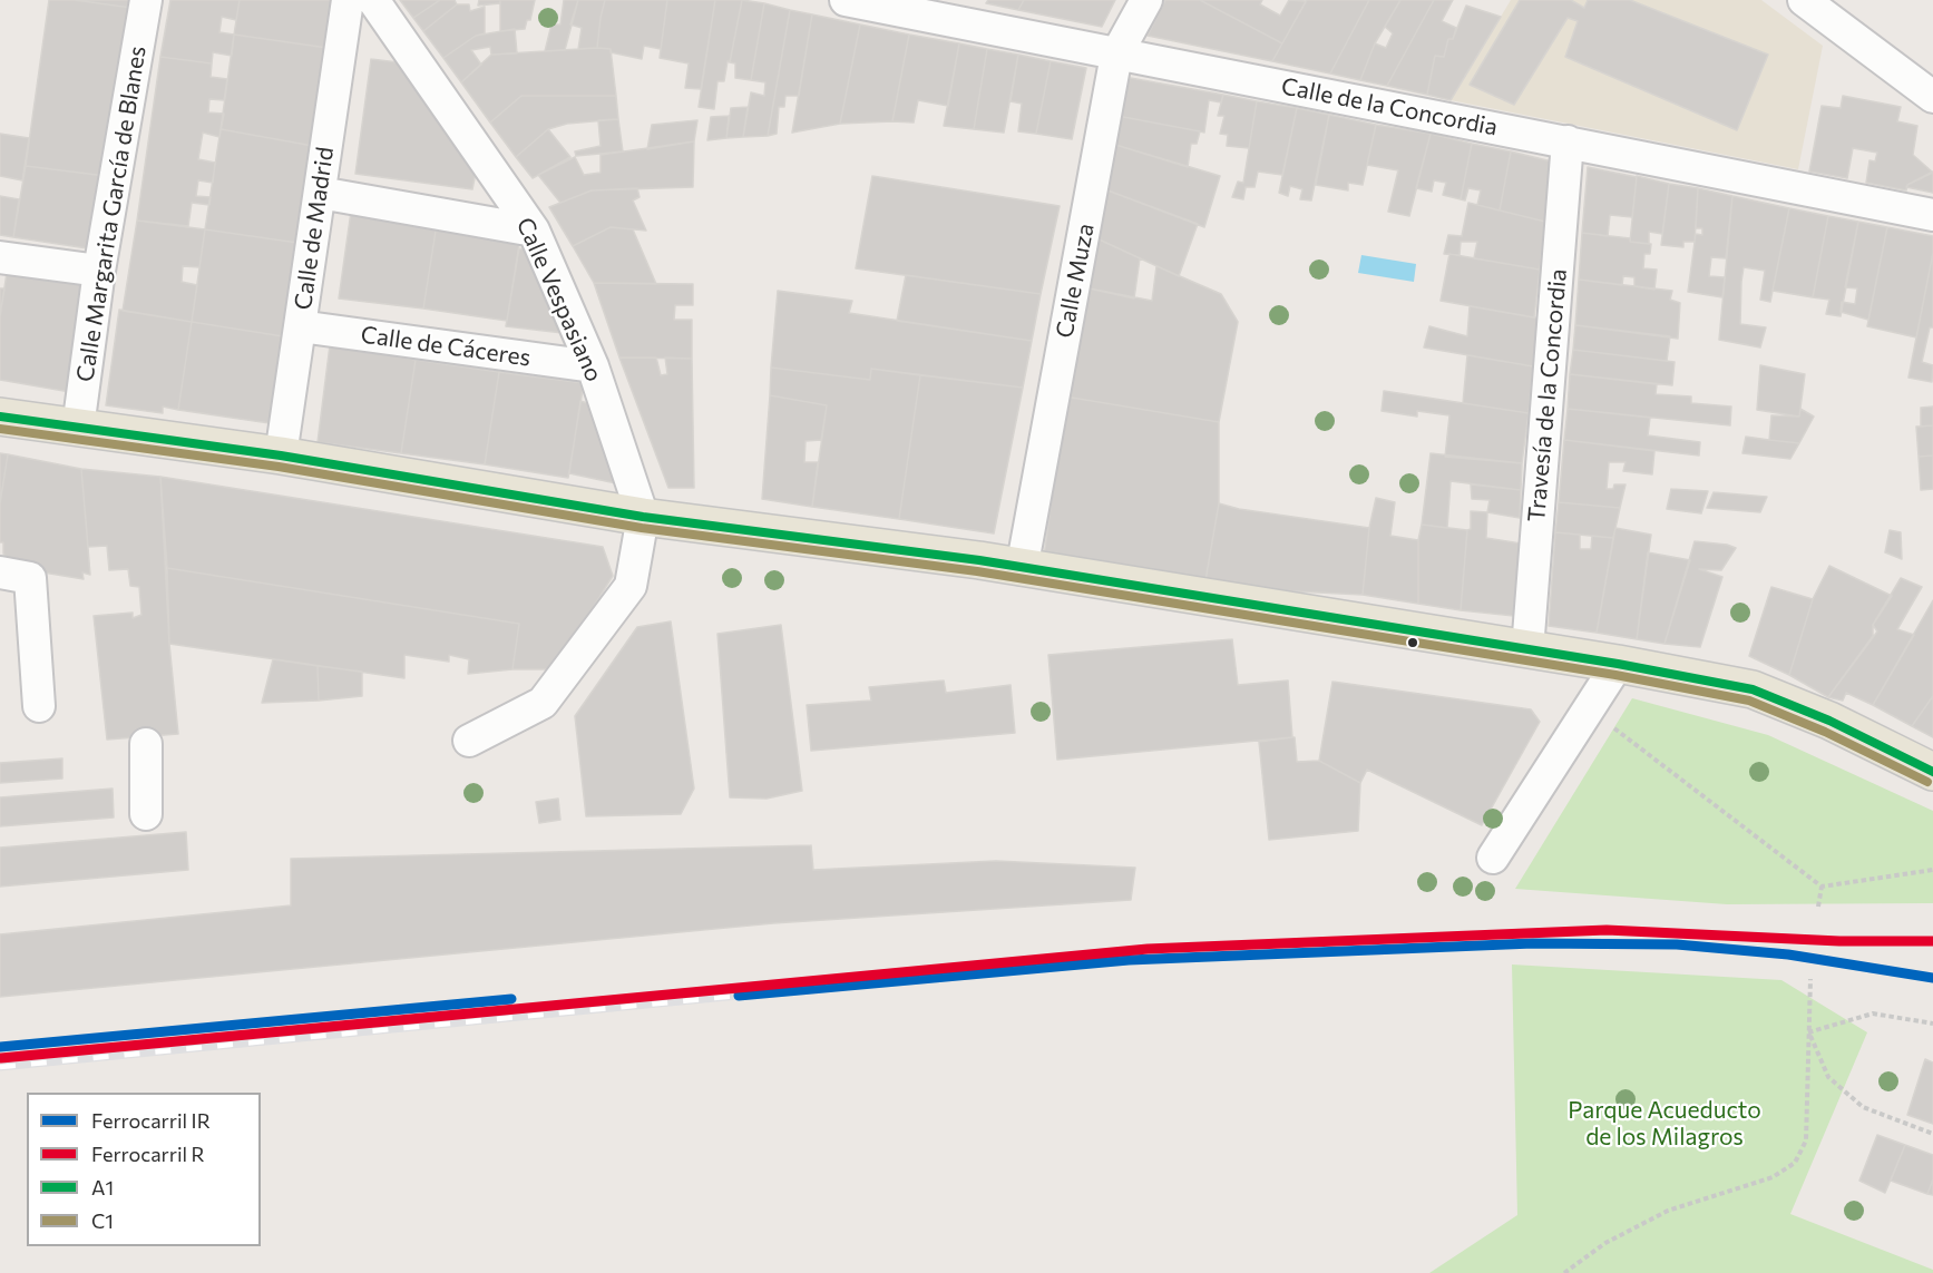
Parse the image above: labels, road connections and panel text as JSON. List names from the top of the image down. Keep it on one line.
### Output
{"streets":{"street":["Calle de la Concordia","Calle Margarita García de Blanes","Calle de Madrid","Calle Muza","Calle Vespasiano","Calle de Cáceres","Travesía de la Concordia"]},"crossings":[["Calle de la Concordia","Calle Muza"],["Calle de la Concordia","Travesía de la Concordia"],["Calle de Madrid","Calle de Cáceres"],["Calle Vespasiano","Calle de Cáceres"]],"parks":["Parque Acueducto de los Milagros"],"lines":["transit line A1","transit line C1","rail line R","rail line IR"],"legend":["Ferrocarril IR","Ferrocarril R","A1","C1"]}
